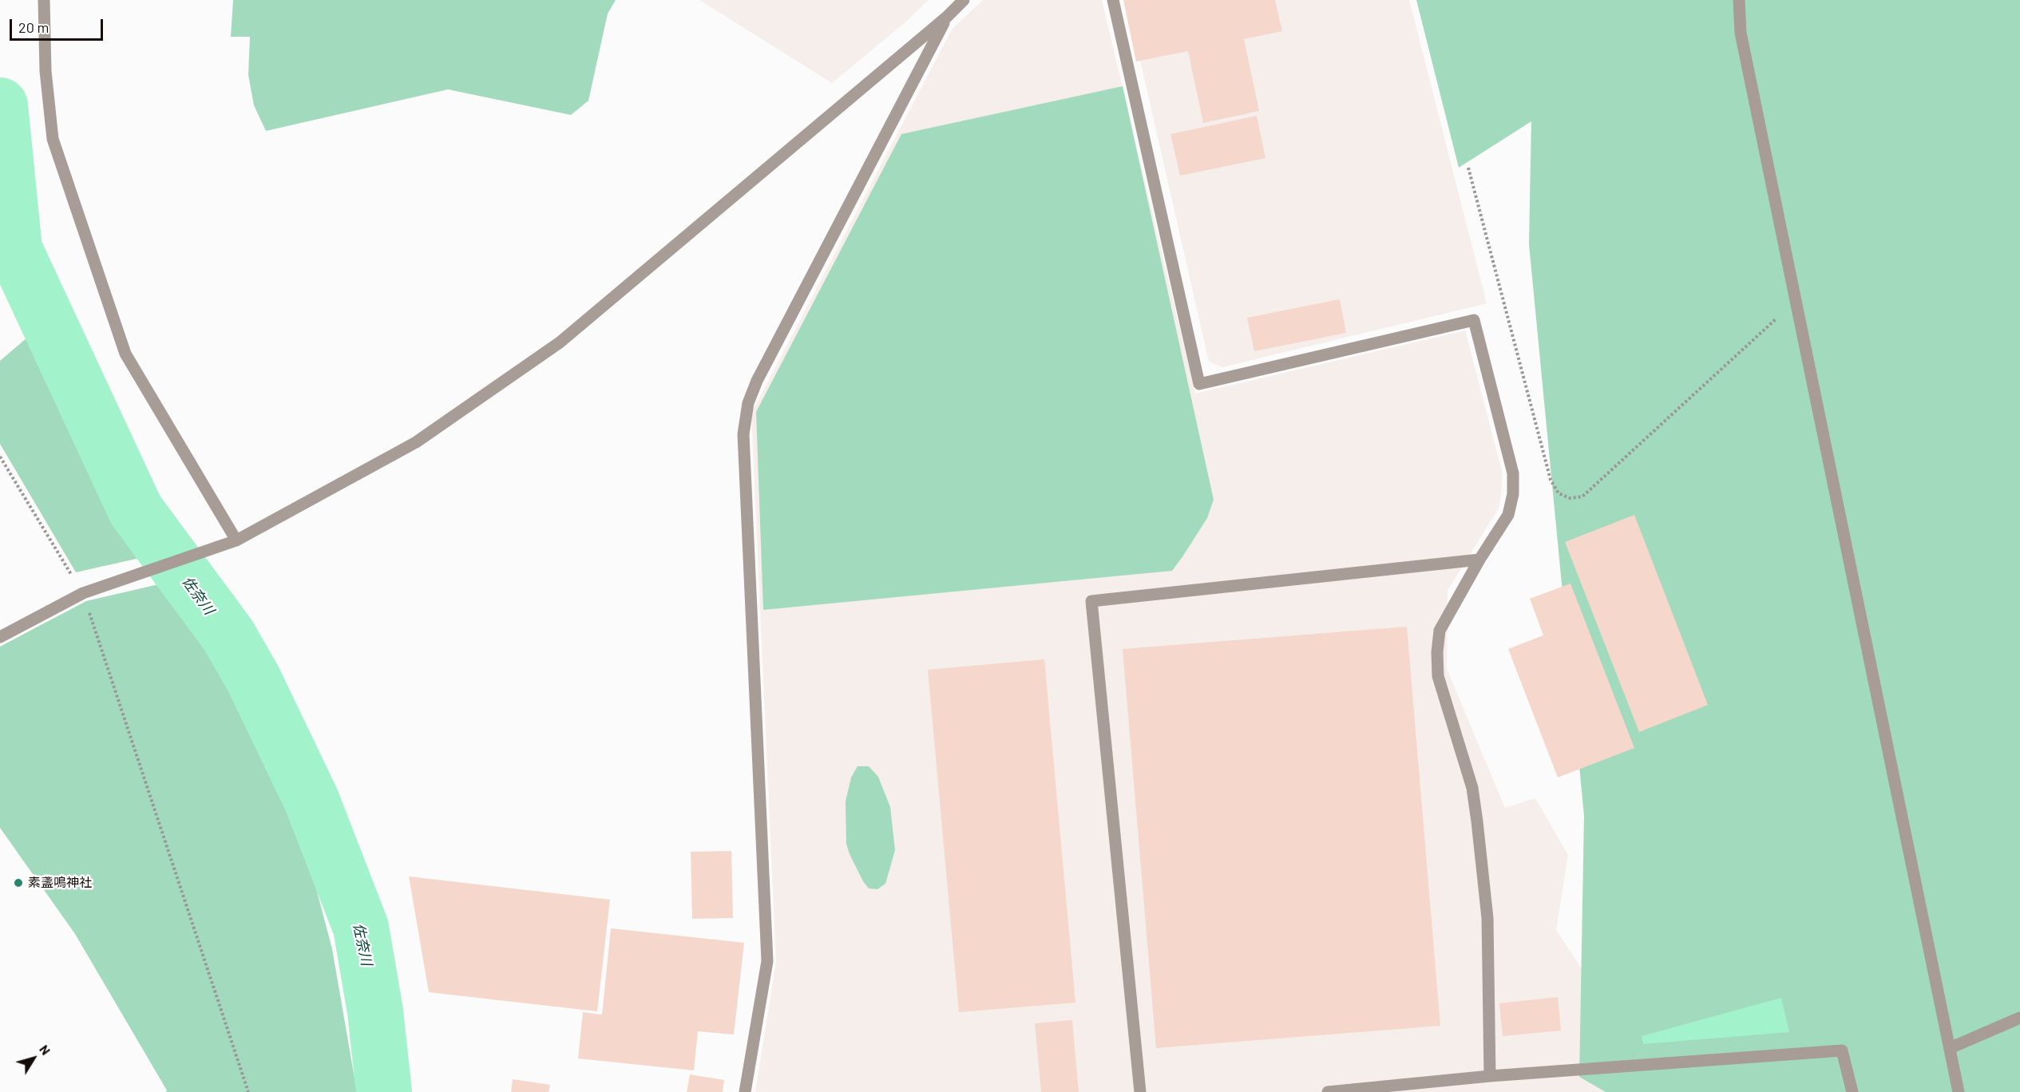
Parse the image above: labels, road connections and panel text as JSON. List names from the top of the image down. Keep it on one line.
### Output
{"water":["佐奈川"],"places":["素盞鳴神社"],"scale_bar":"20 m","north":"top right"}
